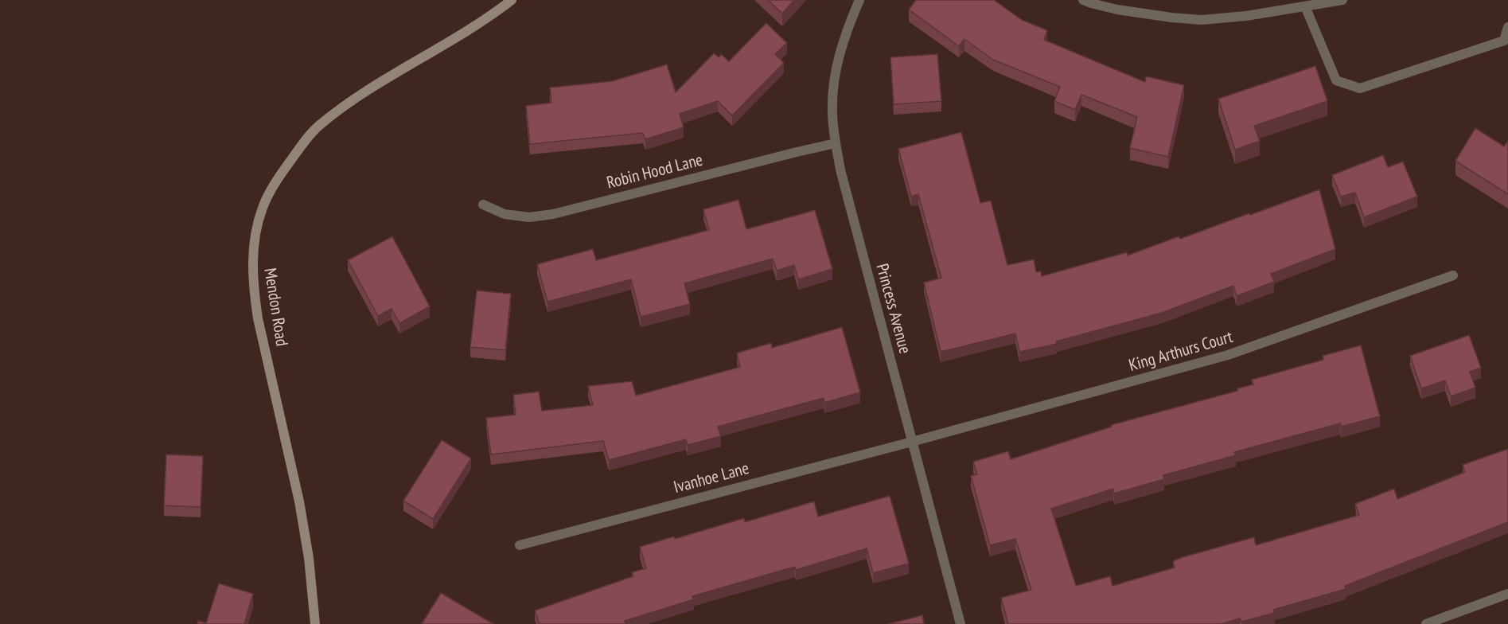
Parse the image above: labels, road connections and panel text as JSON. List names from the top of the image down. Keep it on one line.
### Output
{"streets":{"street":["Robin Hood Lane","Mendon Road","Princess Avenue","King Arthurs Court","Ivanhoe Lane"]},"crossings":[["Robin Hood Lane","Princess Avenue"],["Princess Avenue","King Arthurs Court"],["Princess Avenue","Ivanhoe Lane"],["King Arthurs Court","Ivanhoe Lane"]]}
